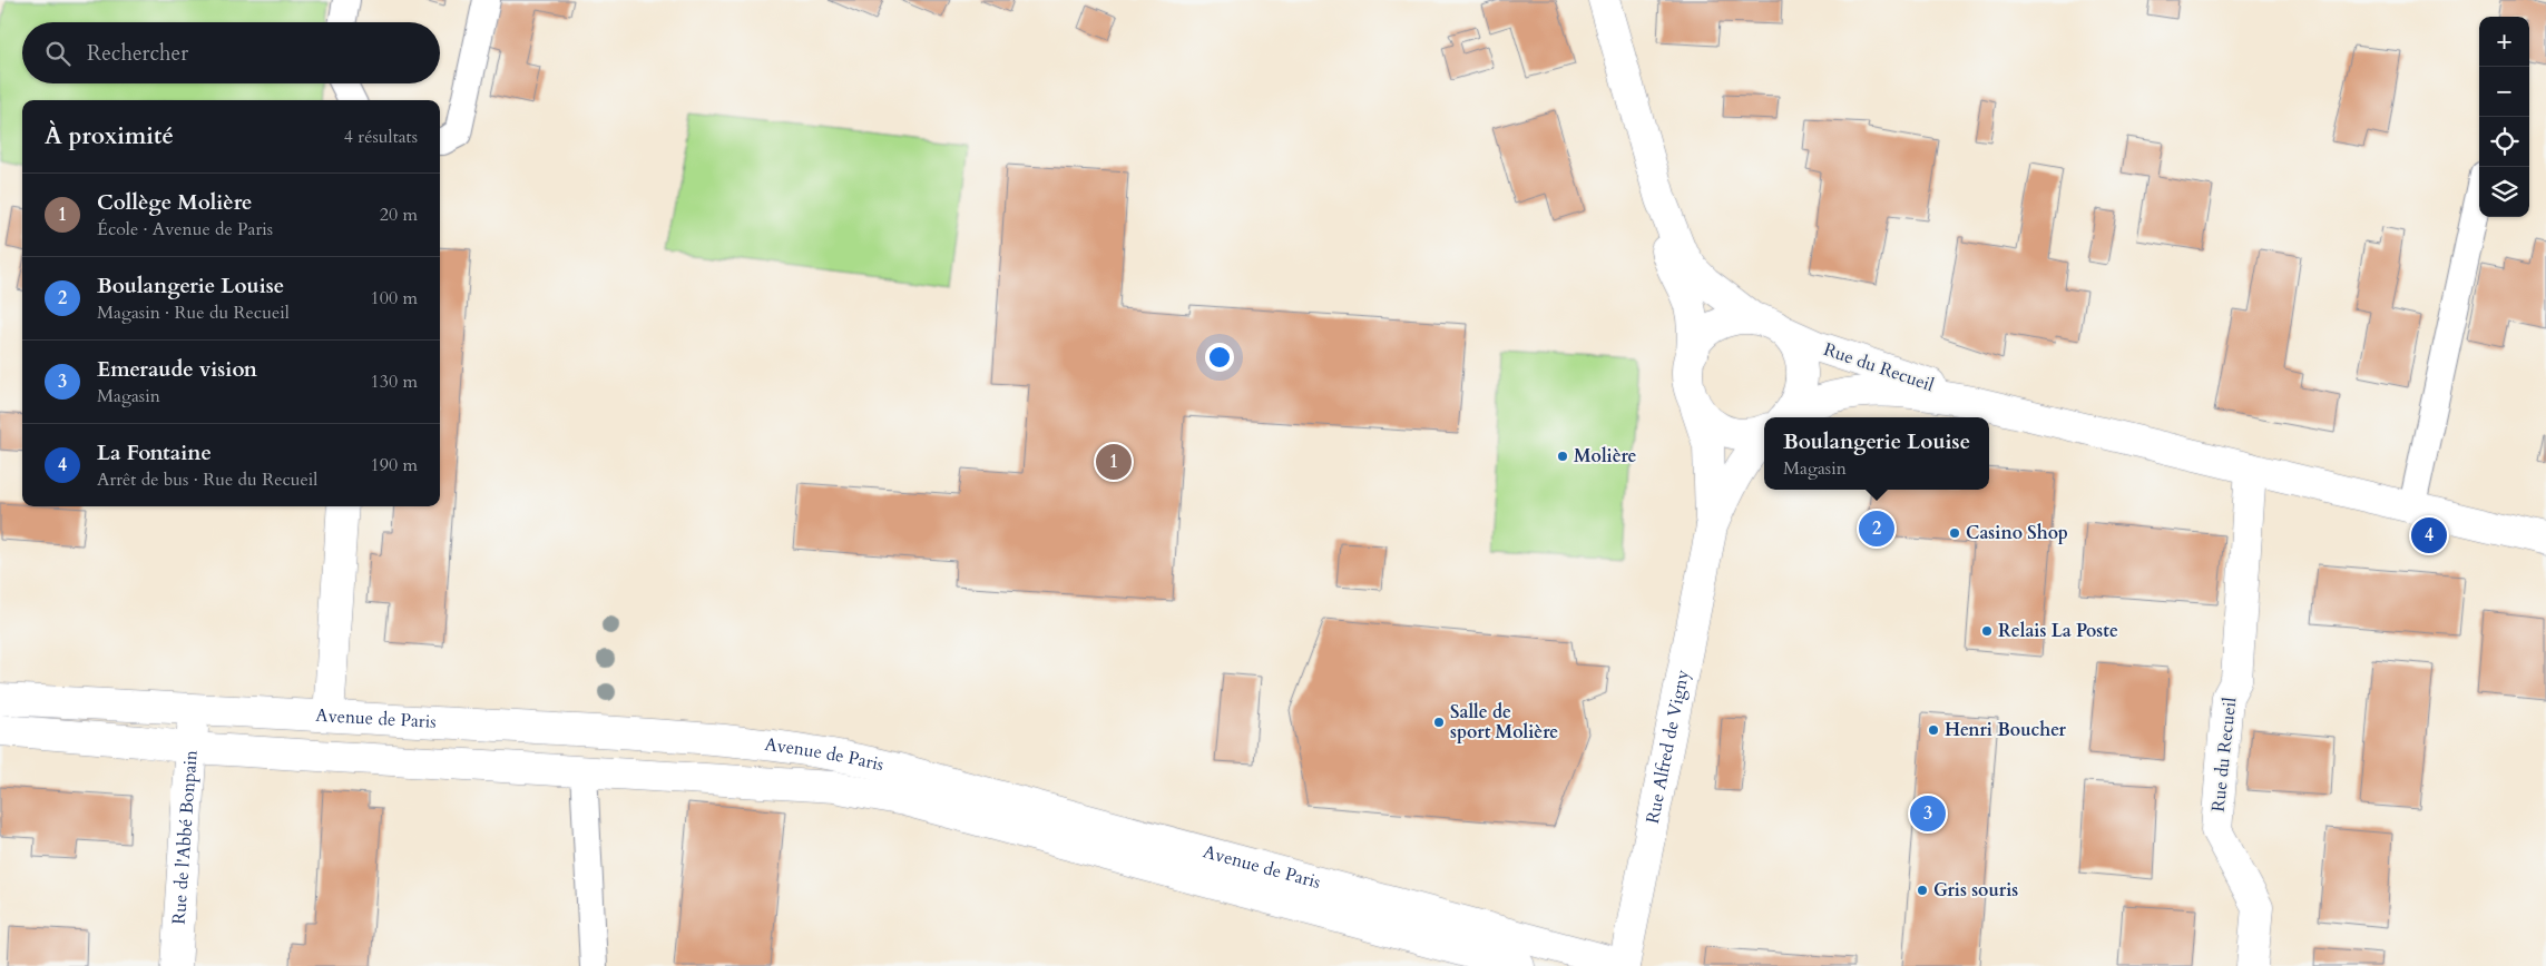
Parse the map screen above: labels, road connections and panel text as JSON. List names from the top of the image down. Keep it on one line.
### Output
{"streets":{"street":["Rue du Recueil","Avenue de Paris","Rue Alfred de Vigny","Rue de l'Abbé Bonpain"]},"crossings":[["Avenue de Paris","Rue Alfred de Vigny"],["Avenue de Paris","Rue de l'Abbé Bonpain"]],"places":["Molière","Casino Shop","Relais La Poste","Salle de sport Molière","Henri Boucher","Gris souris"],"page":{"map_buttons":["+","−"],"search":"Rechercher","heading":["À proximité","4 résultats"],"list":[{"mark":"1","name":"Collège Molière","note":"École · Avenue de Paris","value":"20 m"},{"mark":"2","name":"Boulangerie Louise","note":"Magasin · Rue du Recueil","value":"100 m"},{"mark":"3","name":"Emeraude vision","note":"Magasin","value":"130 m"},{"mark":"4","name":"La Fontaine","note":"Arrêt de bus · Rue du Recueil","value":"190 m"}],"popup":["Boulangerie Louise","Magasin"],"pins":["1","2","4","3"]}}
